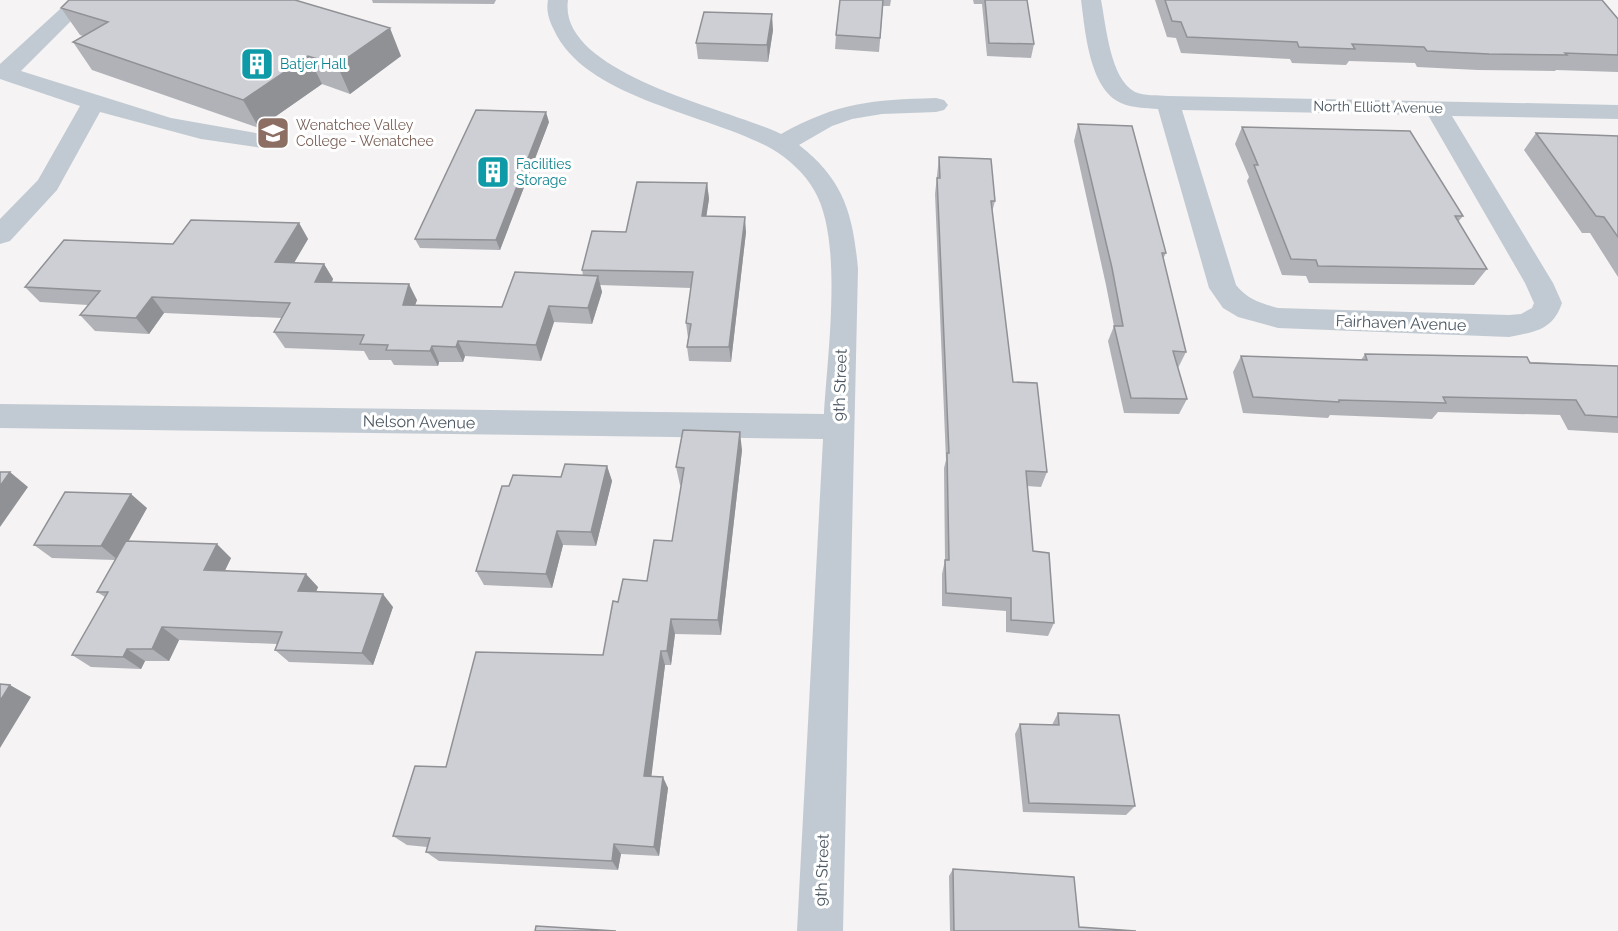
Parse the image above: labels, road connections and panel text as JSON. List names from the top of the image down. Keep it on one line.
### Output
{"streets":{"street":["North Elliott Avenue","Fairhaven Avenue","9th Street","Nelson Avenue"]},"crossings":[["North Elliott Avenue","Fairhaven Avenue"],["9th Street","Nelson Avenue"]],"places":{"building":["Batjer Hall","Facilities Storage"],"school or university":["Wenatchee Valley College - Wenatchee"]}}
